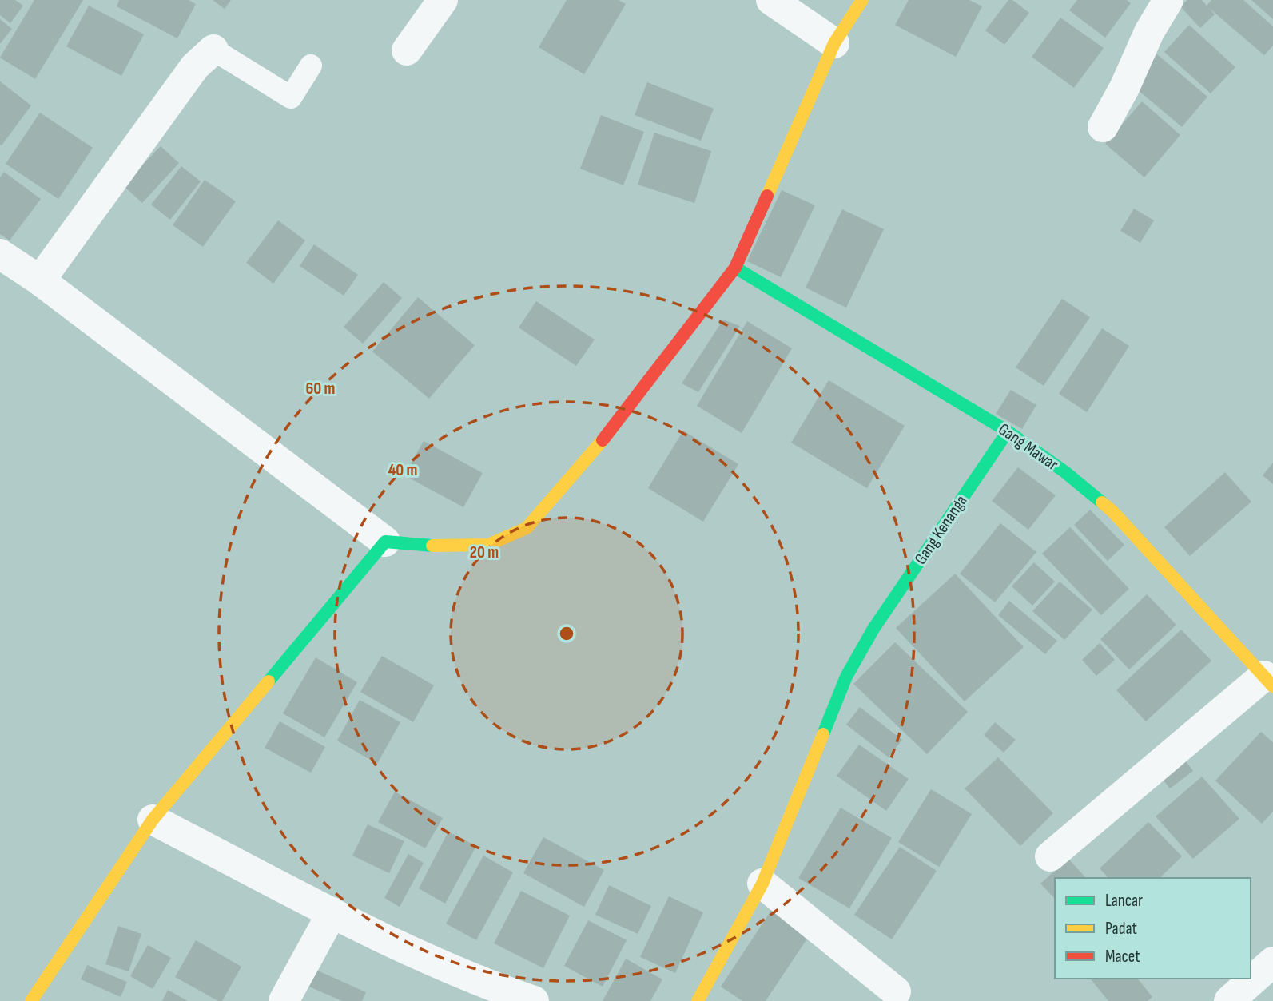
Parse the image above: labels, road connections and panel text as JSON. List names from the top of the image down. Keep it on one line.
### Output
{"streets":{"street":["Gang Mawar","Gang Kenanga"]},"crossings":[["Gang Mawar","Gang Kenanga"]],"legend":["Lancar","Padat","Macet"],"rings":["60 m","40 m","20 m"]}
